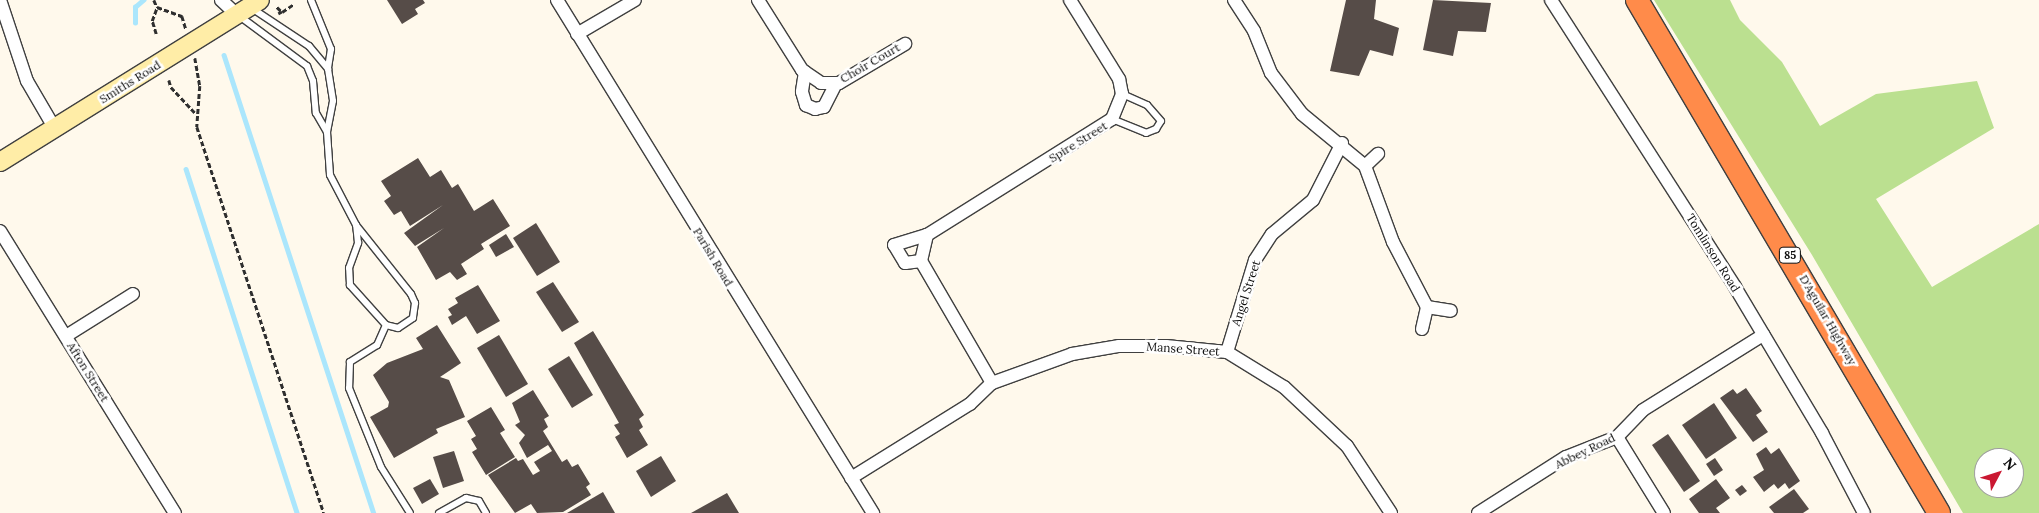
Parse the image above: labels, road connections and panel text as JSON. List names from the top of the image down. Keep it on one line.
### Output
{"streets":{"highway":["85","D'Aguilar Highway"],"main road":["Smiths Road"],"street":["Choir Court","Spire Street","Tomlinson Road","Parish Road","Angel Street","Manse Street","Afton Street","Abbey Road"]},"crossings":[["Tomlinson Road","Abbey Road"],["Parish Road","Manse Street"],["Angel Street","Manse Street"]],"north":"top right"}
